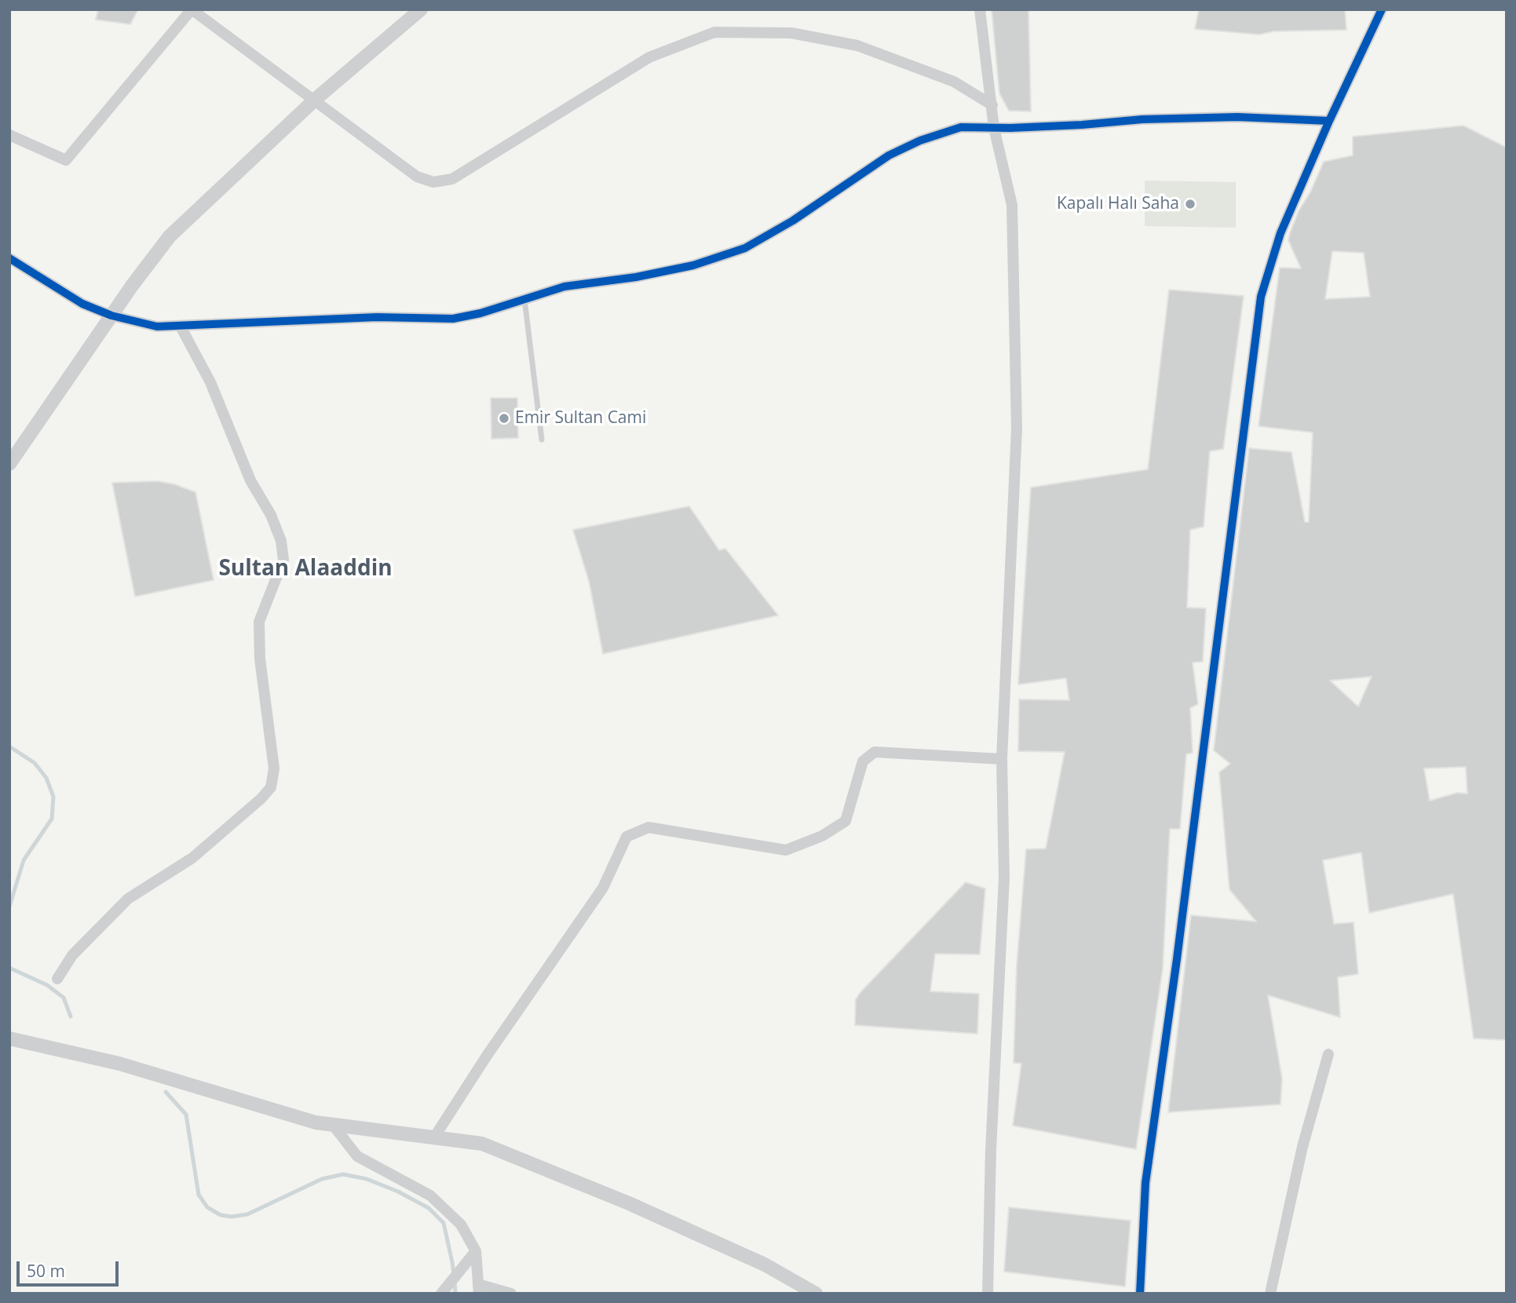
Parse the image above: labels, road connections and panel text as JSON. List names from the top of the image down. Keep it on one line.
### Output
{"districts":["Sultan Alaaddin"],"places":["Kapalı Halı Saha","Emir Sultan Cami"],"scale_bar":"50 m"}
